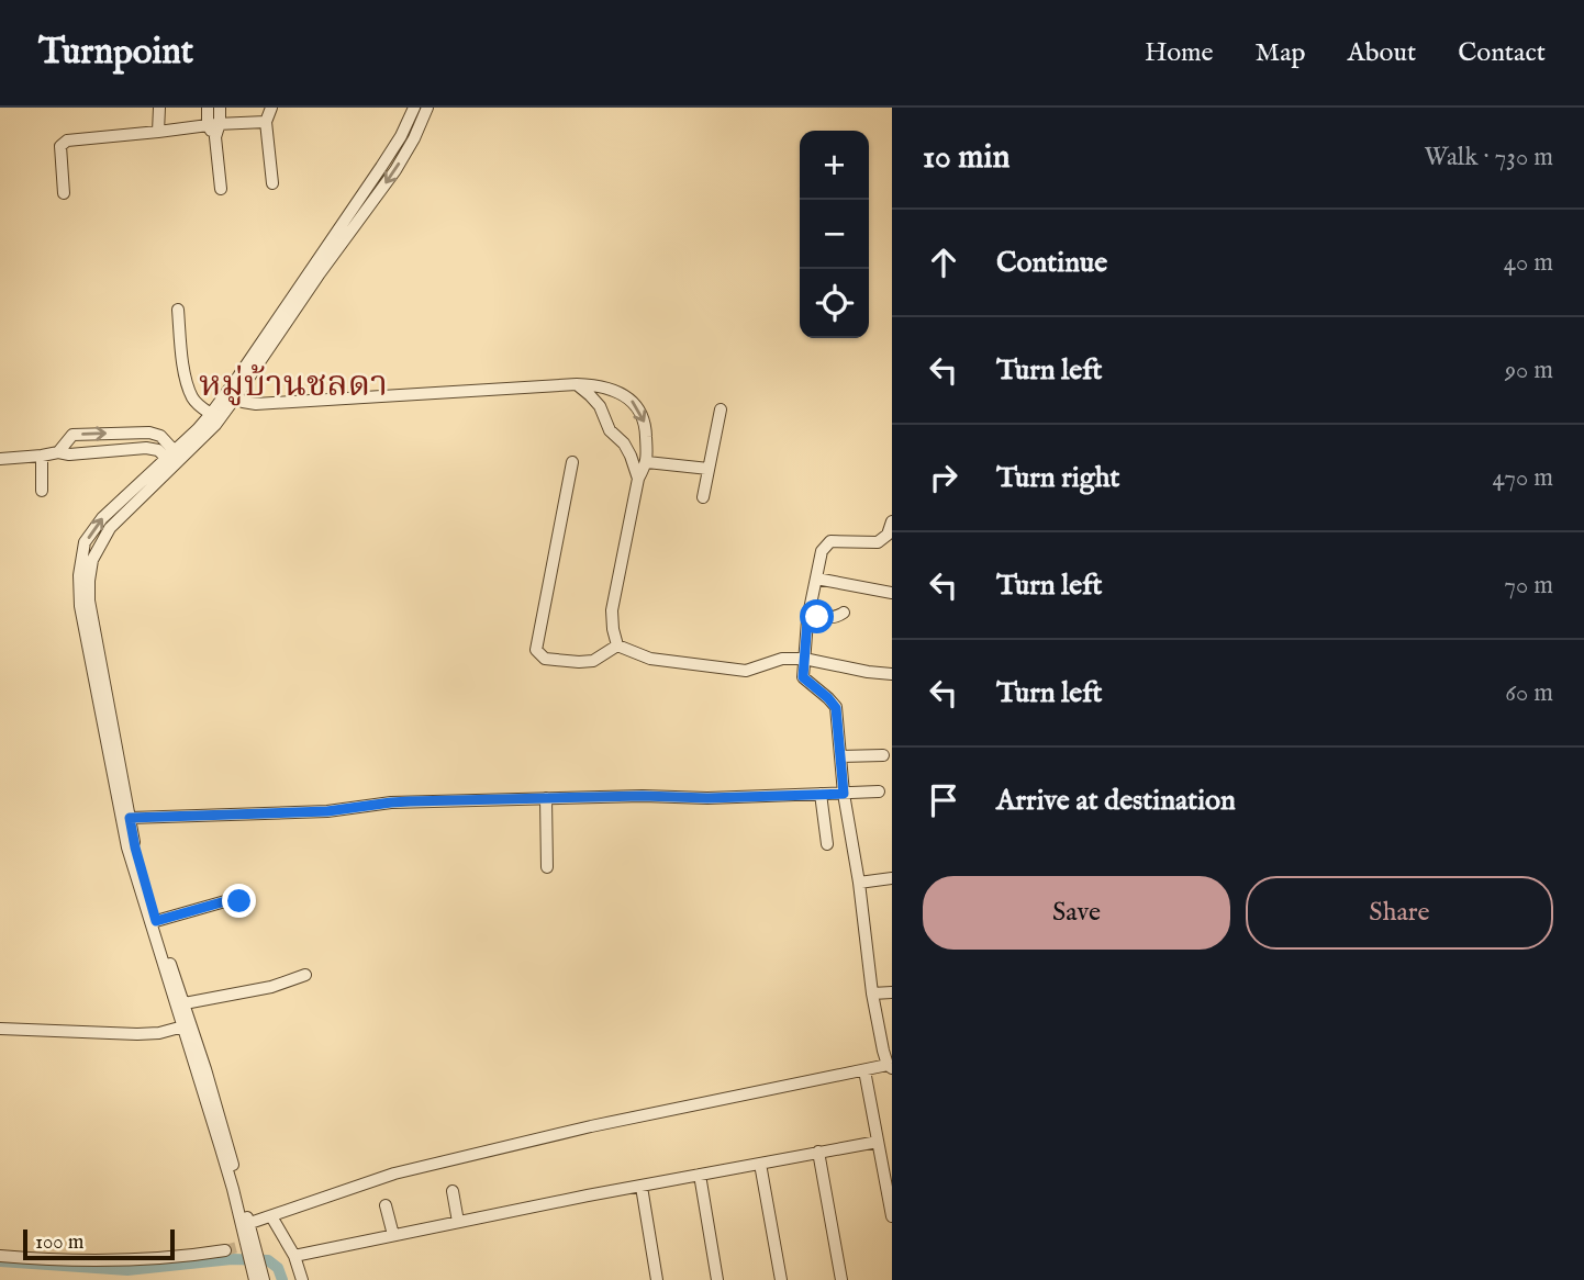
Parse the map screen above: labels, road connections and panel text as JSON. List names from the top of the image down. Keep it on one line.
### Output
{"districts":["หมู่บ้านชลดา"],"scale_bar":"100 m","page":{"header":"Turnpoint","nav":["Home","Map","About","Contact"],"heading":["10 min","Walk · 730 m"],"map_buttons":["+","−"],"list":[["Continue","40 m"],["Turn left","90 m"],["Turn right","470 m"],["Turn left","70 m"],["Turn left","60 m"],"Arrive at destination"],"buttons":["Save","Share"],"scale":"100 m"}}
